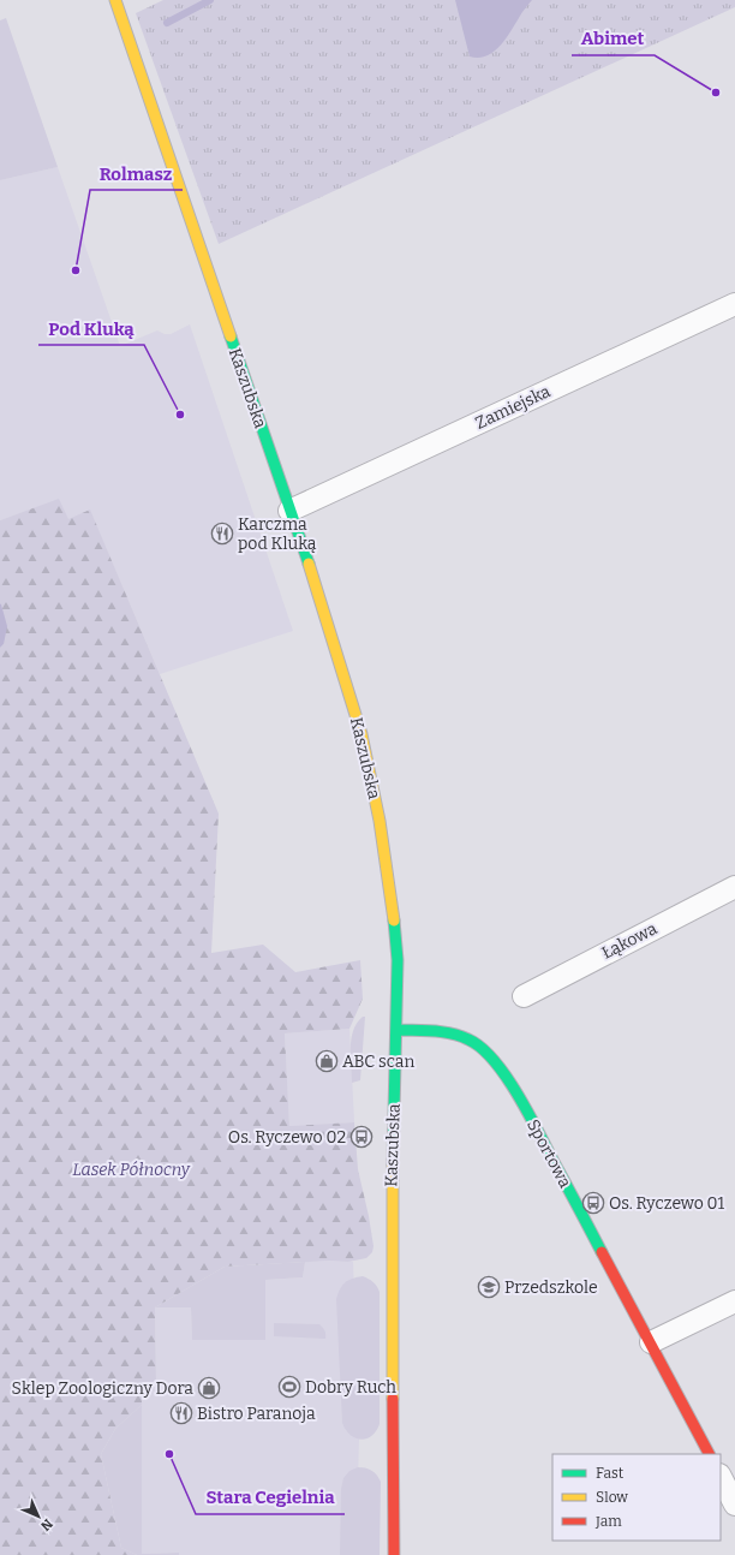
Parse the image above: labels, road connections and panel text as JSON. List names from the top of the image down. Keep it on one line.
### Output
{"streets":{"main road":["Kaszubska","Sportowa"],"street":["Zamiejska","Łąkowa"]},"crossings":[["Kaszubska","Zamiejska"],["Kaszubska","Sportowa"]],"parks":["Lasek Północny"],"places":{"other":["Abimet","Rolmasz","Pod Kluką","Stara Cegielnia"],"restaurant":["Karczma pod Kluką","Bistro Paranoja"],"shop":["ABC scan","Sklep Zoologiczny Dora"],"bus stop":["Os. Ryczewo 02","Os. Ryczewo 01"],"school or university":["Przedszkole"],"sports":["Dobry Ruch"]},"legend":["Fast","Slow","Jam"],"north":"bottom right"}
